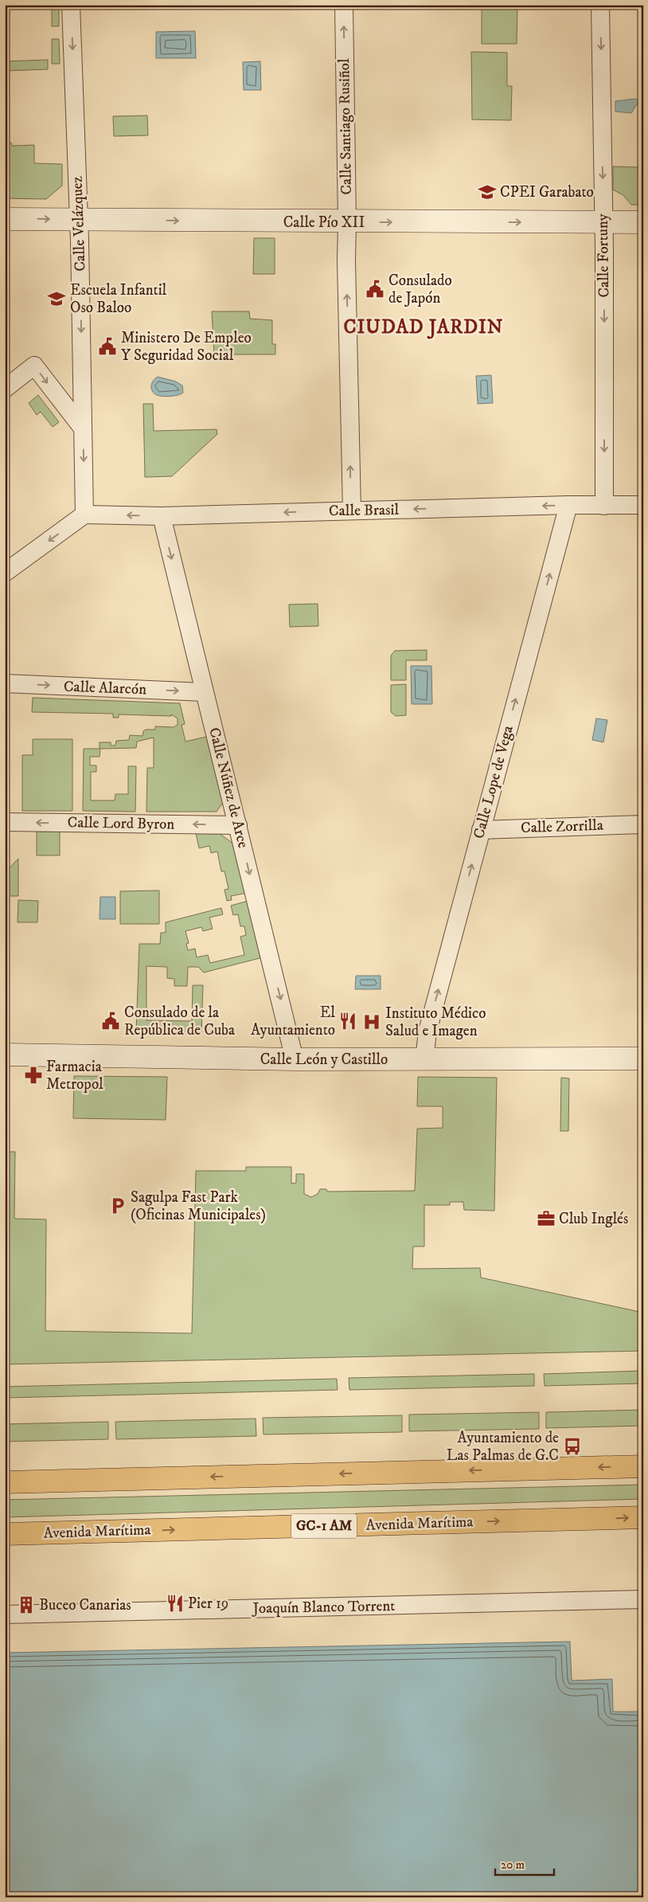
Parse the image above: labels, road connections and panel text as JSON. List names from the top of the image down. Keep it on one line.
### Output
{"streets":{"highway":["Avenida Marítima","GC-1 AM"],"street":["Calle Santiago Rusiñol","Calle Pío XII","Calle Velázquez","Calle Fortuny","Calle Brasil","Calle Alarcón","Calle Lope de Vega","Calle Núñez de Arce","Calle Lord Byron","Calle Zorrilla","Calle León y Castillo","Joaquín Blanco Torrent"]},"crossings":[["Calle Santiago Rusiñol","Calle Pío XII"],["Calle Santiago Rusiñol","Calle Brasil"],["Calle Pío XII","Calle Velázquez"],["Calle Pío XII","Calle Fortuny"],["Calle Velázquez","Calle Brasil"],["Calle Fortuny","Calle Brasil"],["Calle Brasil","Calle Lope de Vega"],["Calle Brasil","Calle Núñez de Arce"],["Calle Alarcón","Calle Núñez de Arce"],["Calle Lope de Vega","Calle Zorrilla"],["Calle Lope de Vega","Calle León y Castillo"],["Calle Núñez de Arce","Calle Lord Byron"],["Calle Núñez de Arce","Calle León y Castillo"]],"one_way":["Calle Santiago Rusiñol","Calle Pío XII","Calle Velázquez","Calle Fortuny","Calle Brasil","Calle Alarcón","Calle Lope de Vega","Calle Núñez de Arce","Calle Lord Byron"],"districts":["CIUDAD JARDIN"],"places":{"school or university":["CPEI Garabato","Escuela Infantil Oso Baloo"],"public building":["Consulado de Japón","Ministero De Empleo Y Seguridad Social","Consulado de la República de Cuba"],"restaurant":["El Ayuntamiento","Pier 19"],"hospital":["Instituto Médico Salud e Imagen"],"pharmacy":["Farmacia Metropol"],"parking":["Sagulpa Fast Park (Oficinas Municipales)"],"office":["Club Inglés"],"bus stop":["Ayuntamiento de Las Palmas de G.C"],"building":["Buceo Canarias"]},"scale_bar":"20 m"}
